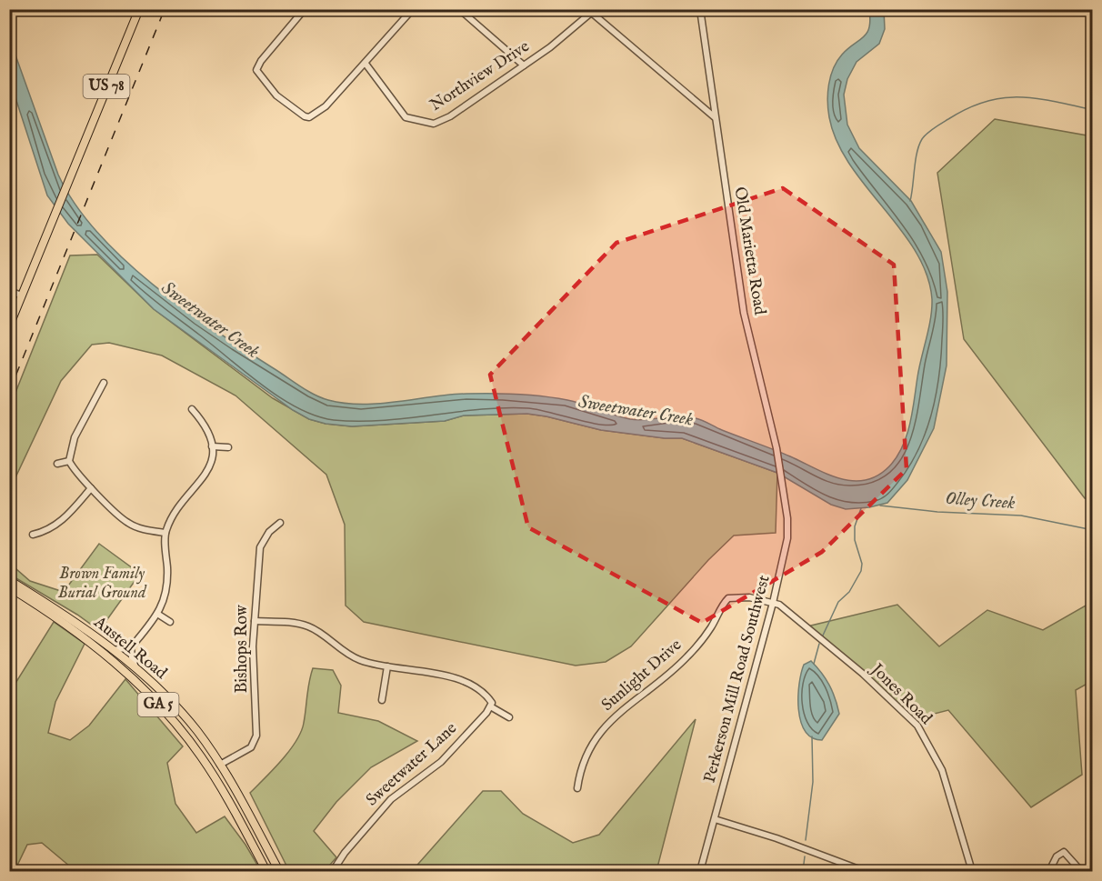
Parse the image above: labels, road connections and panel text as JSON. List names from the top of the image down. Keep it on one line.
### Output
{"streets":{"main road":["US 78","Austell Road","GA 5"],"street":["Northview Drive","Old Marietta Road","Bishops Row","Sunlight Drive","Perkerson Mill Road Southwest","Jones Road","Sweetwater Lane"]},"crossings":[["Old Marietta Road","Perkerson Mill Road Southwest"],["Austell Road","Bishops Row"],["Sunlight Drive","Perkerson Mill Road Southwest"],["Sunlight Drive","Jones Road"],["Perkerson Mill Road Southwest","Jones Road"]],"water":["Sweetwater Creek","Olley Creek"],"parks":["Brown Family Burial Ground"]}
